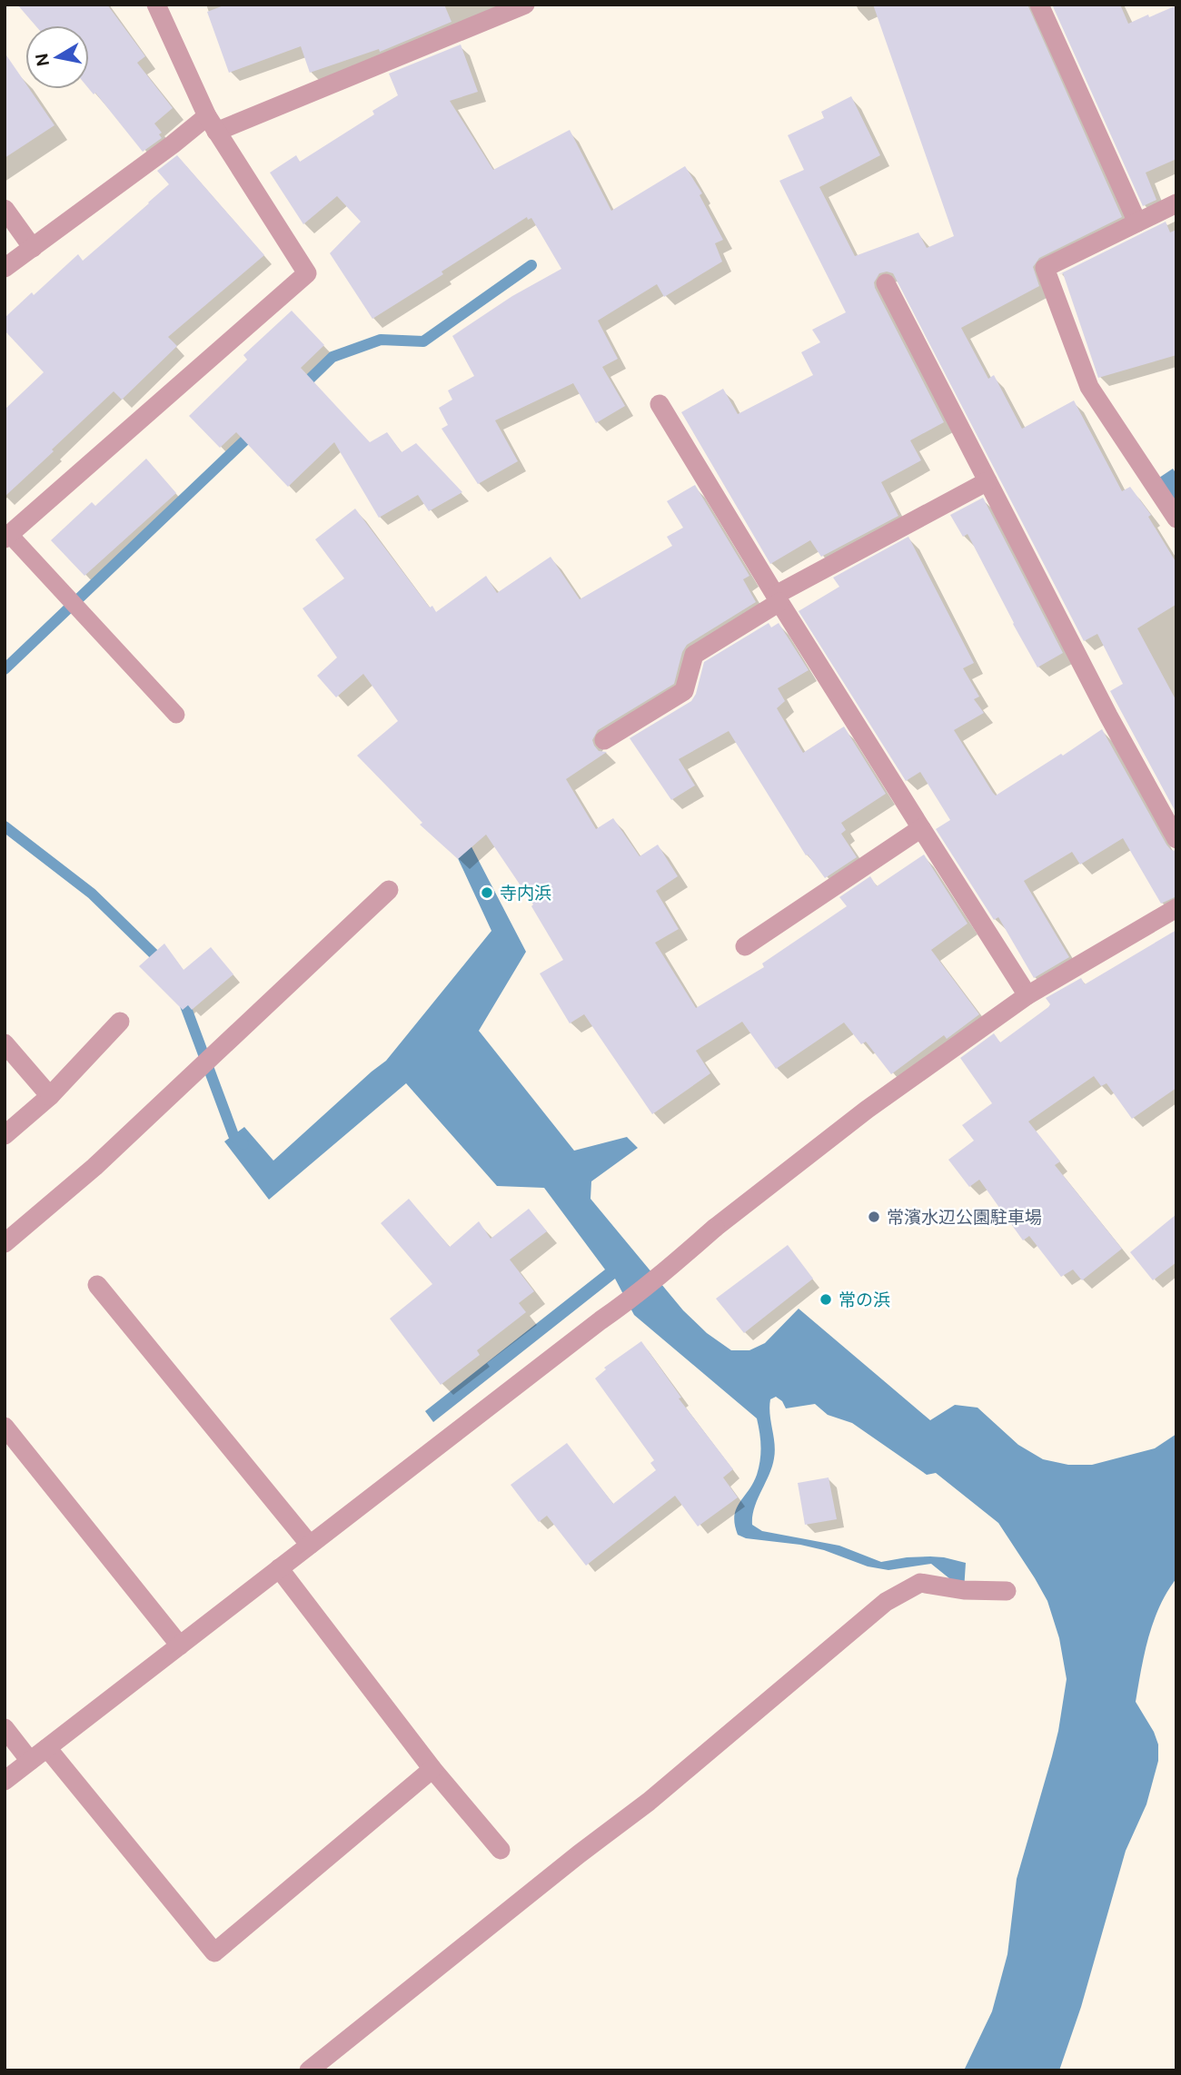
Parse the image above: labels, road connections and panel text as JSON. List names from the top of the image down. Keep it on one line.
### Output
{"places":["寺内浜","常濱水辺公園駐車場","常の浜"],"north":"left"}
